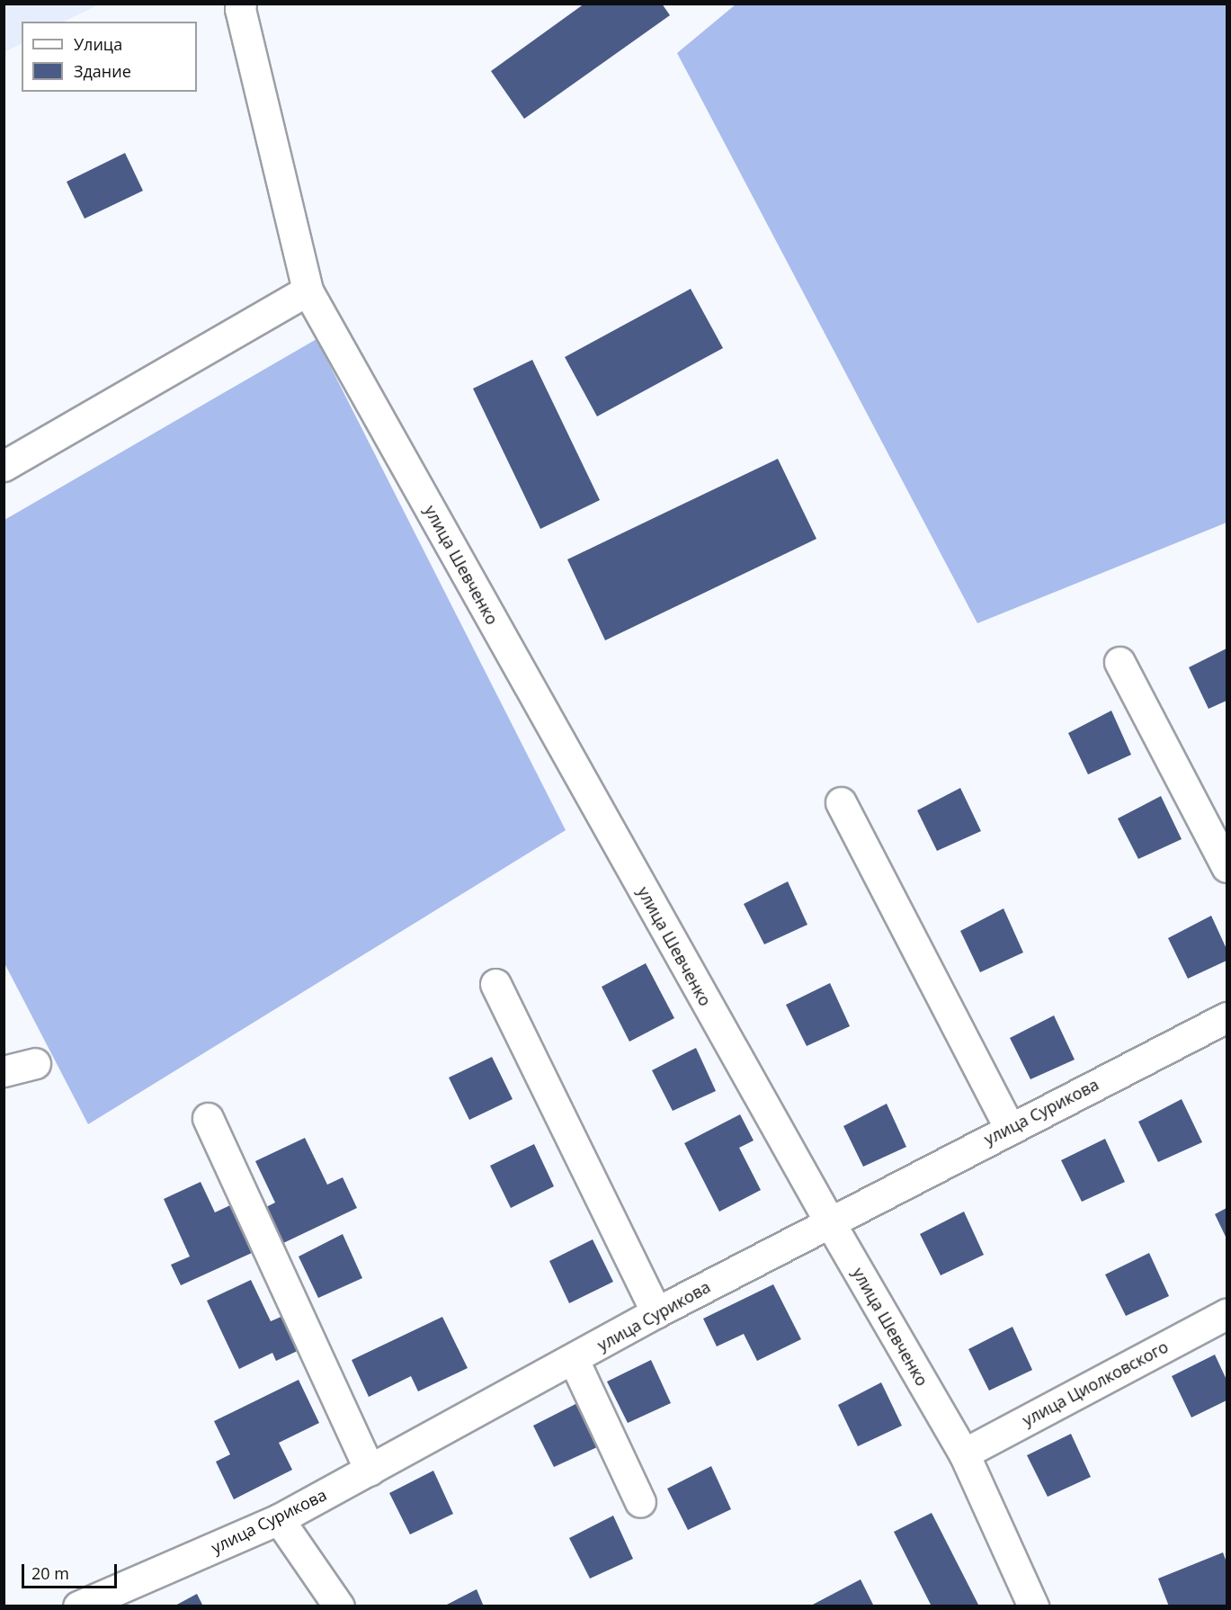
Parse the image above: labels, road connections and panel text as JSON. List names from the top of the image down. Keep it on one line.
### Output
{"streets":{"street":["улица Шевченко","улица Сурикова","улица Циолковского"]},"crossings":[["улица Шевченко","улица Сурикова"],["улица Шевченко","улица Циолковского"]],"legend":["Улица","Здание"],"scale_bar":"20 m"}
